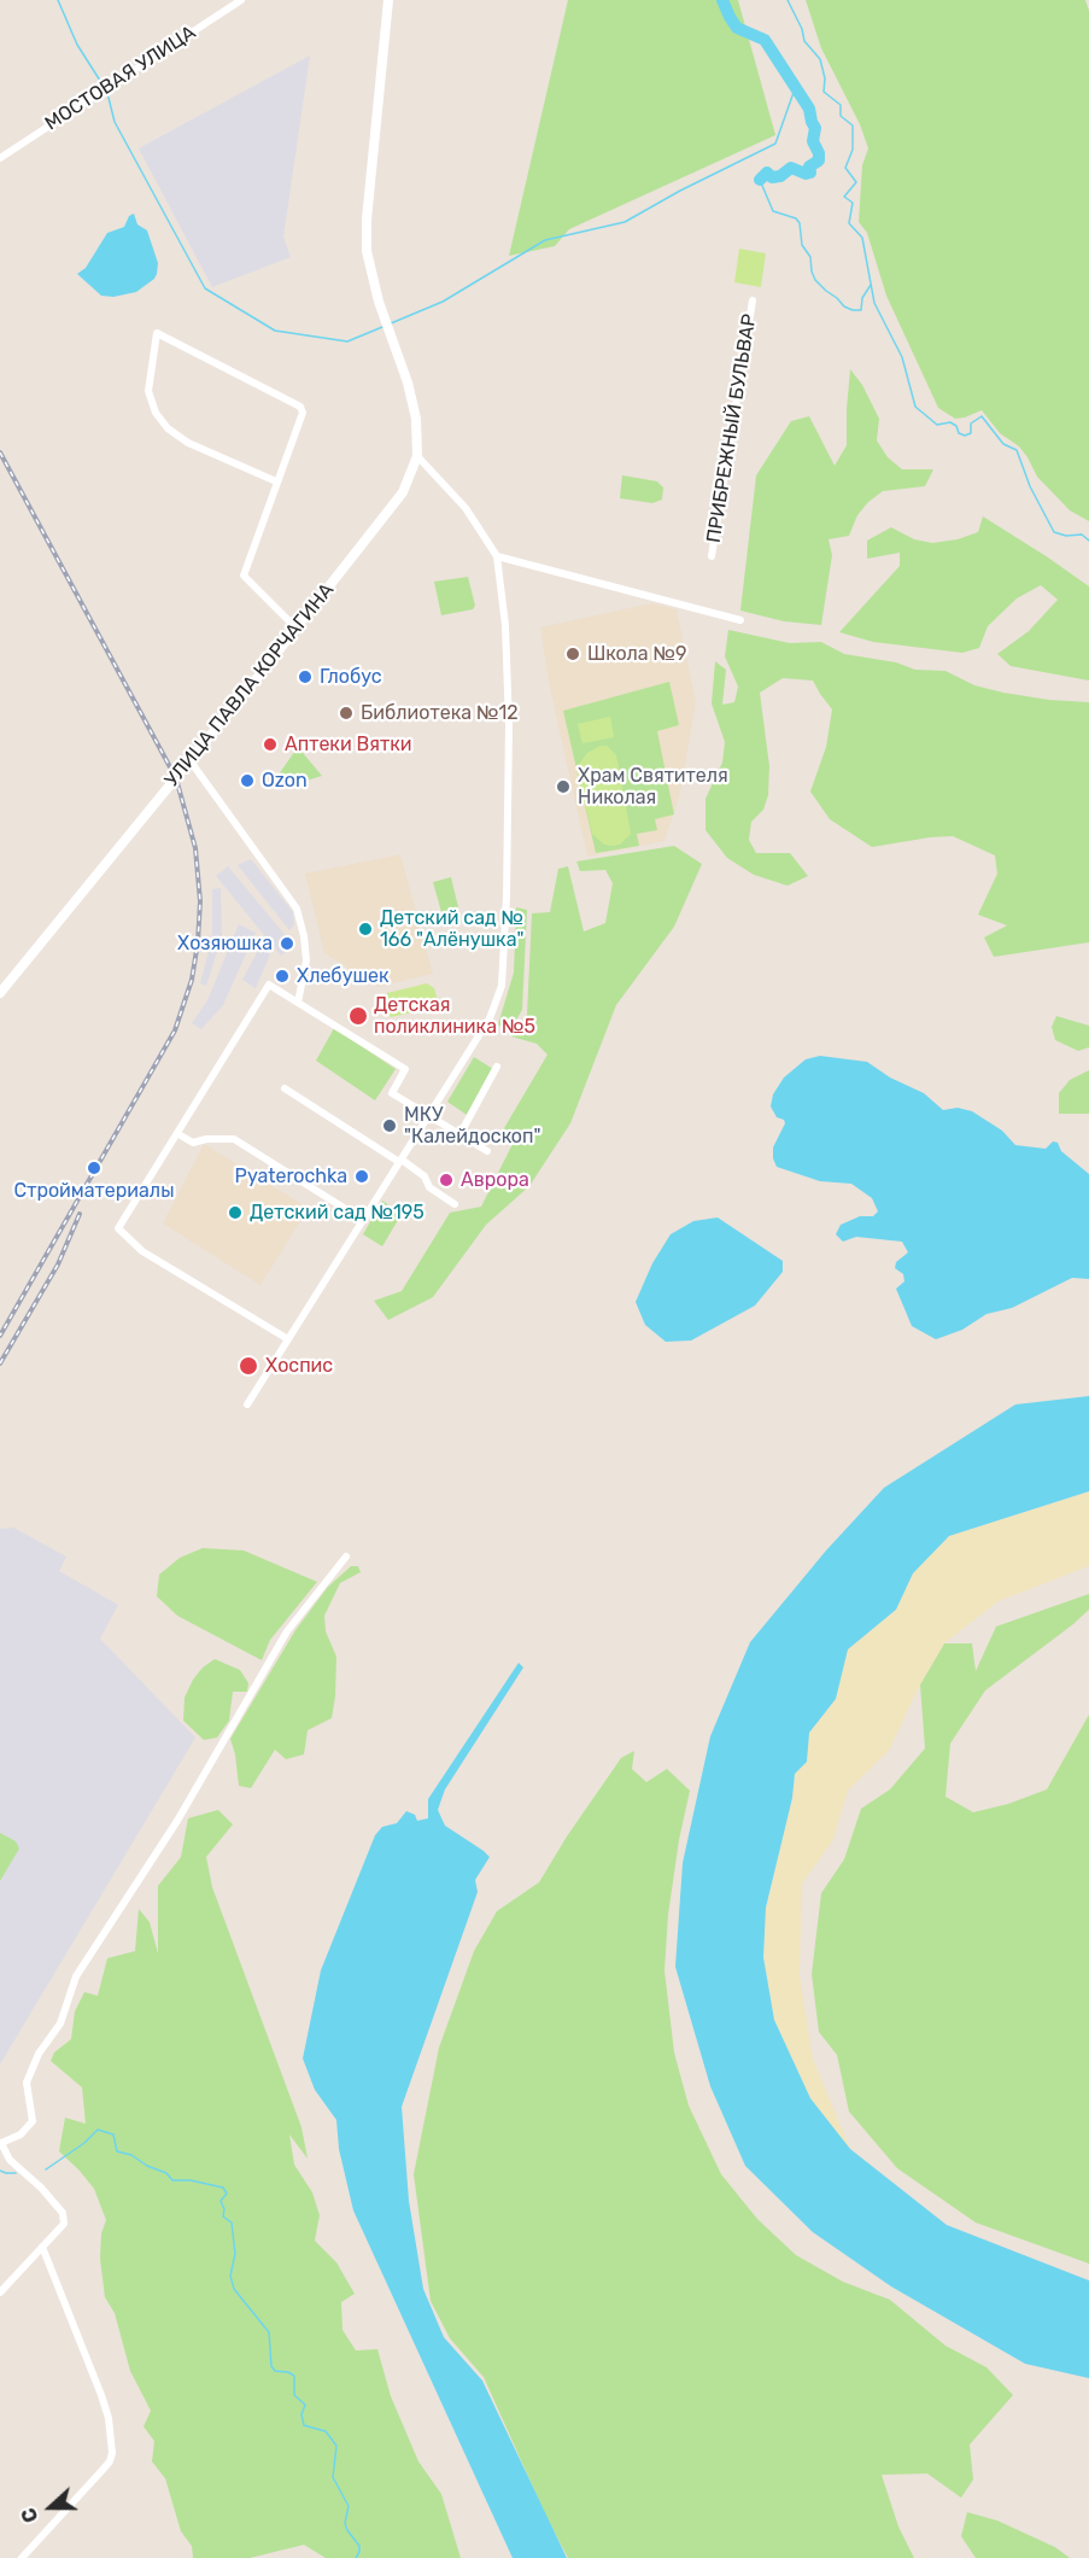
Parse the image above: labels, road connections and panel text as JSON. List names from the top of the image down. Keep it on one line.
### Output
{"streets":{"main road":["УЛИЦА ПАВЛА КОРЧАГИНА"],"street":["МОСТОВАЯ УЛИЦА","ПРИБРЕЖНЫЙ БУЛЬВАР"]},"places":["Школа №9","Глобус","Библиотека №12","Аптеки Вятки","Ozon","Храм Святителя Николая","Детский сад № 166 \"Алёнушка\"","Хозяюшка","Хлебушек","Детская поликлиника №5","МКУ \"Калейдоскоп\"","Стройматериалы","Pyaterochka","Аврора","Детский сад №195","Хоспис"],"north":"left"}
